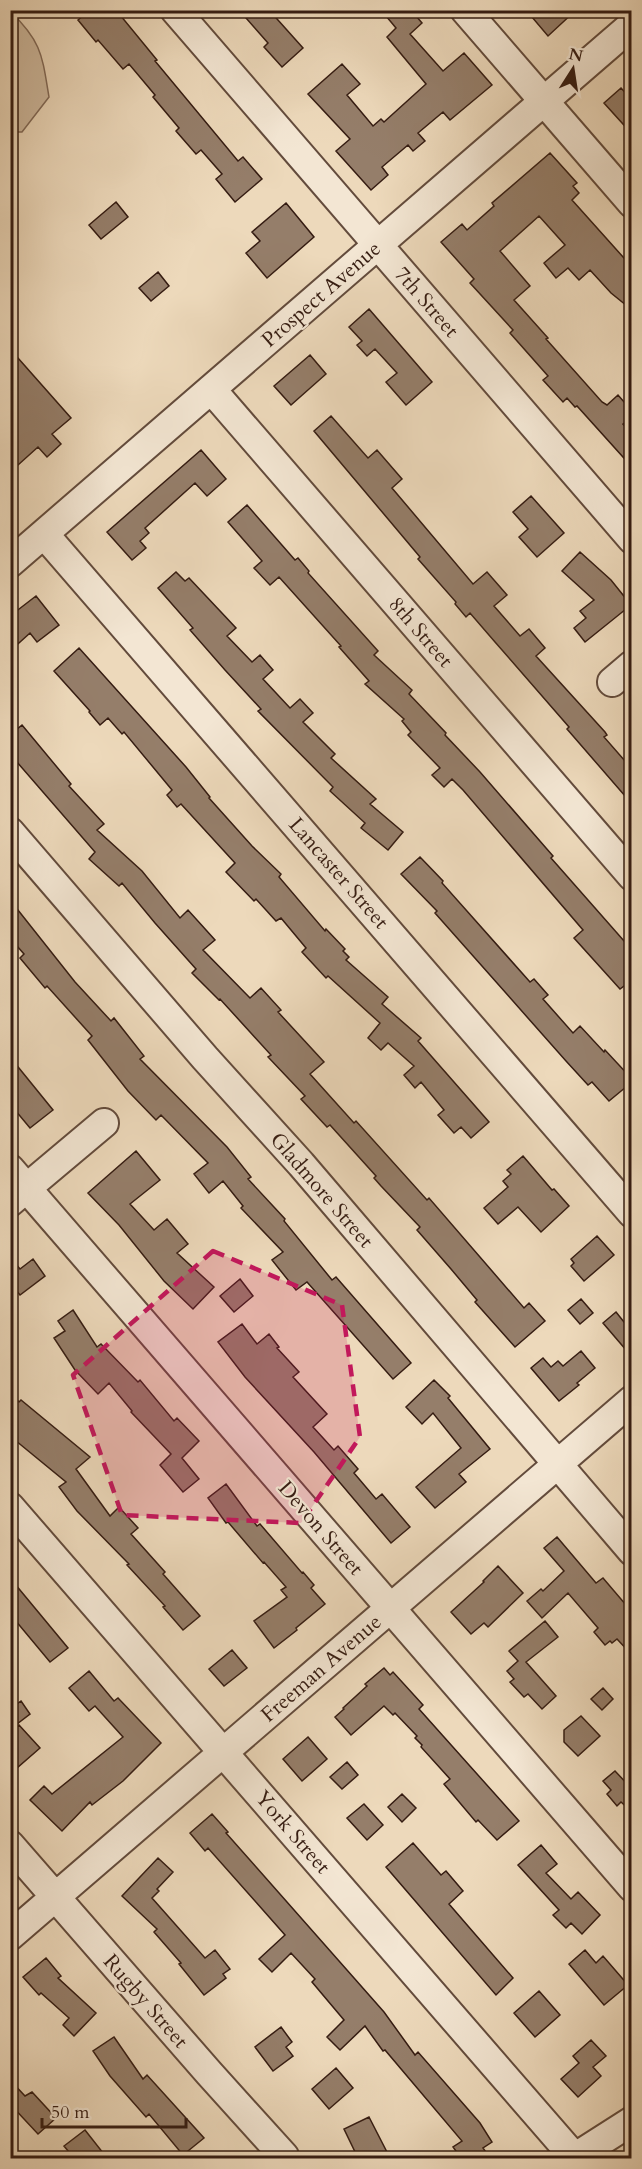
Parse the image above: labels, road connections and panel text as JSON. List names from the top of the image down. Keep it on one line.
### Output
{"streets":{"street":["Prospect Avenue","7th Street","8th Street","Lancaster Street","Gladmore Street","Devon Street","Freeman Avenue","York Street","Rugby Street"]},"crossings":[["Prospect Avenue","7th Street"],["Prospect Avenue","8th Street"],["Prospect Avenue","Lancaster Street"],["Gladmore Street","Freeman Avenue"],["Devon Street","Freeman Avenue"],["Freeman Avenue","York Street"],["Freeman Avenue","Rugby Street"]],"scale_bar":"50 m","north":"top"}
